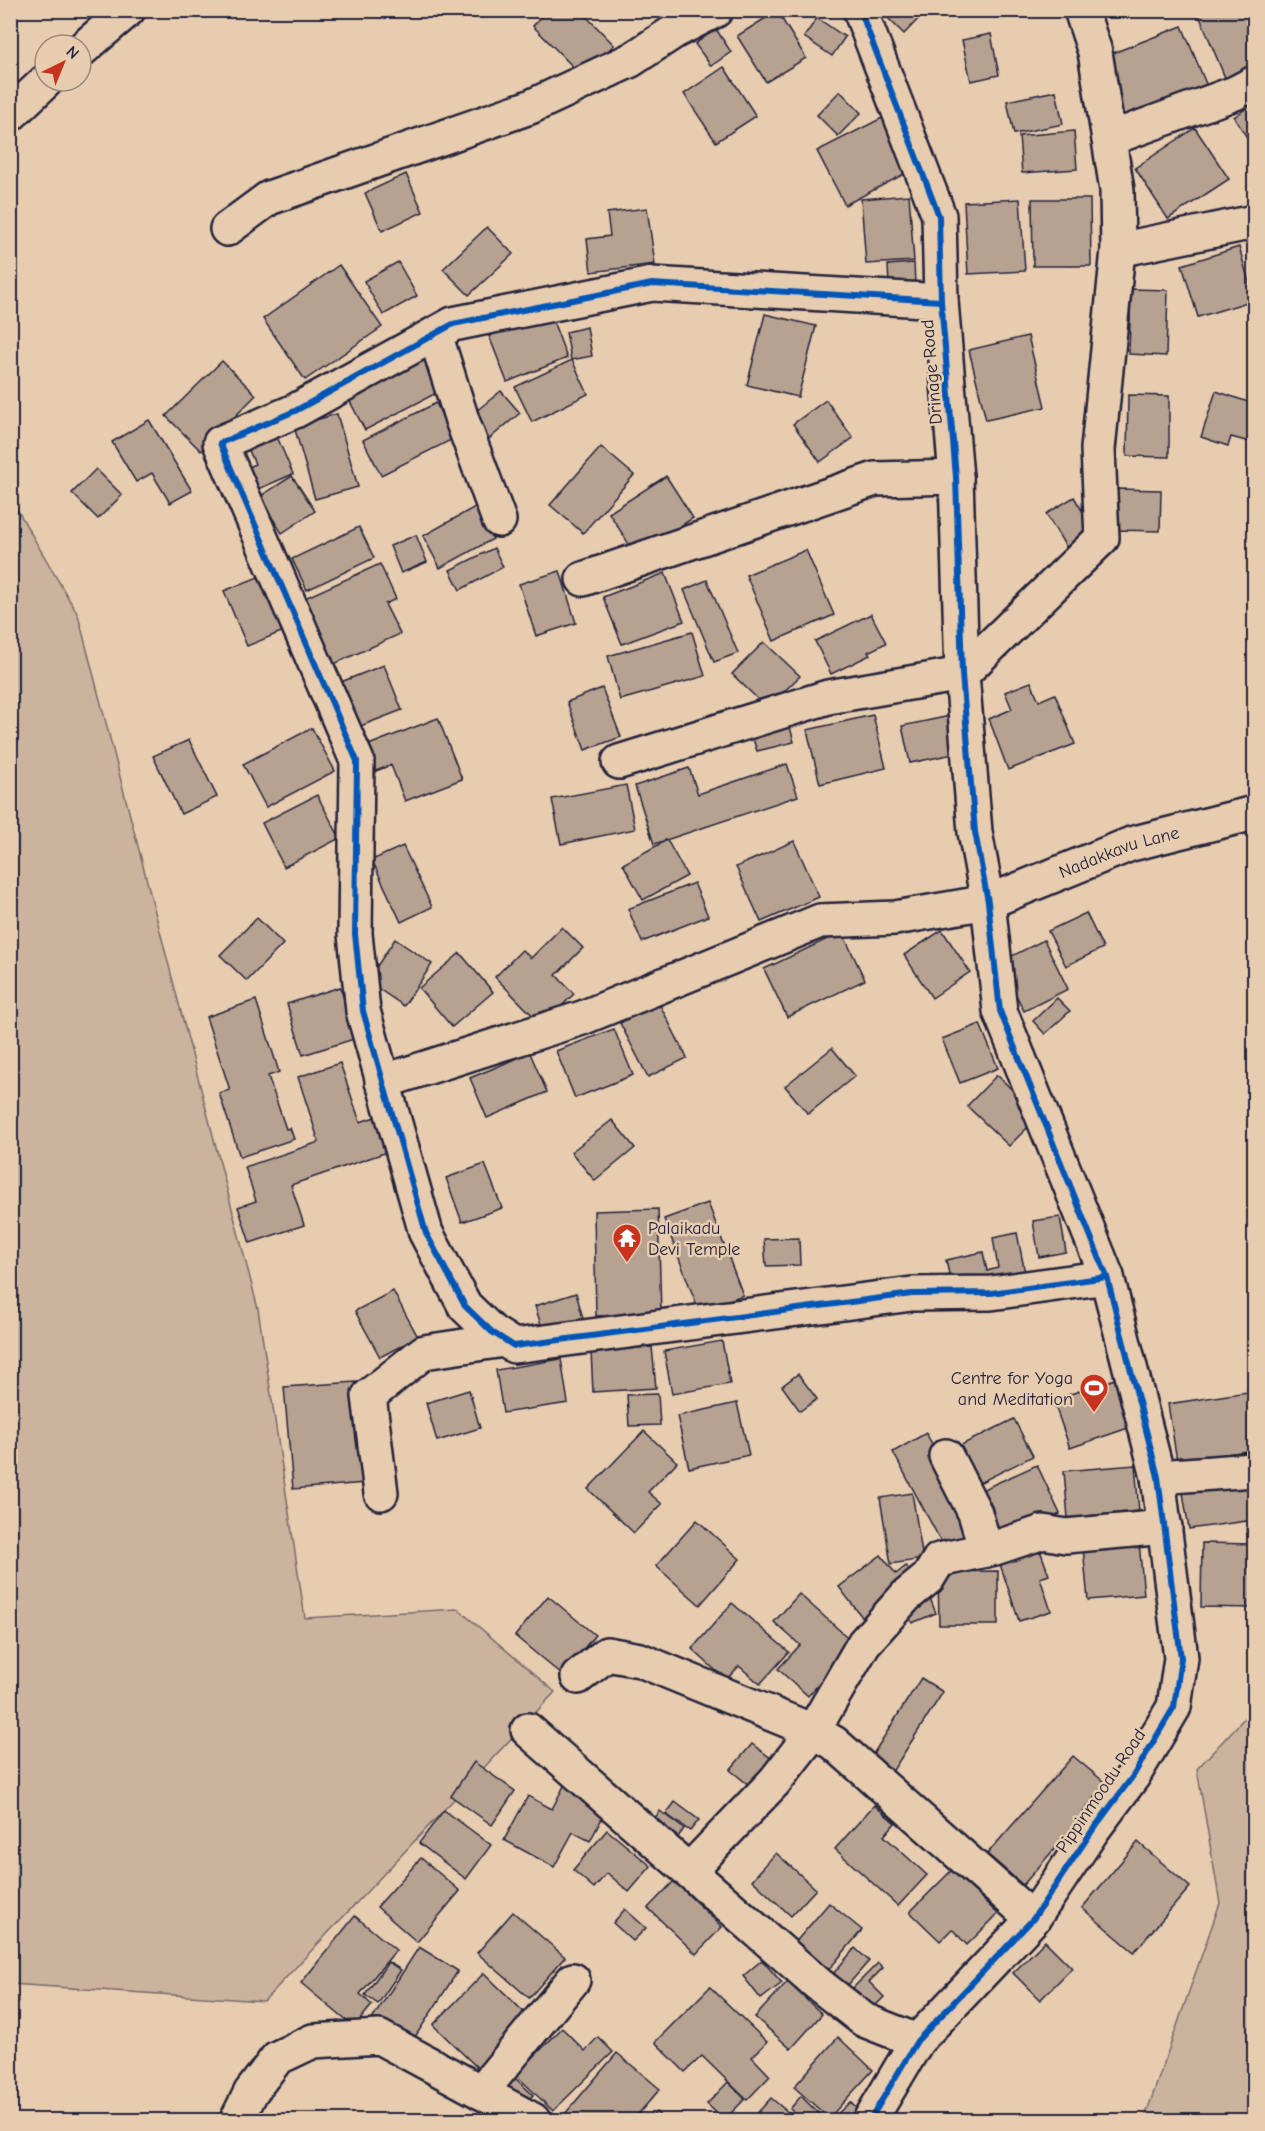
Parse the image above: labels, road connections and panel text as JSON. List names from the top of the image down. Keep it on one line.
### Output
{"streets":{"street":["Drinage Road","Nadakkavu Lane","Pippinmoodu Road"]},"crossings":[["Drinage Road","Nadakkavu Lane"],["Drinage Road","Pippinmoodu Road"],["Nadakkavu Lane","Pippinmoodu Road"]],"places":{"temple":["Palaikadu Devi Temple"],"sports":["Centre for Yoga and Meditation"]},"north":"top right"}
